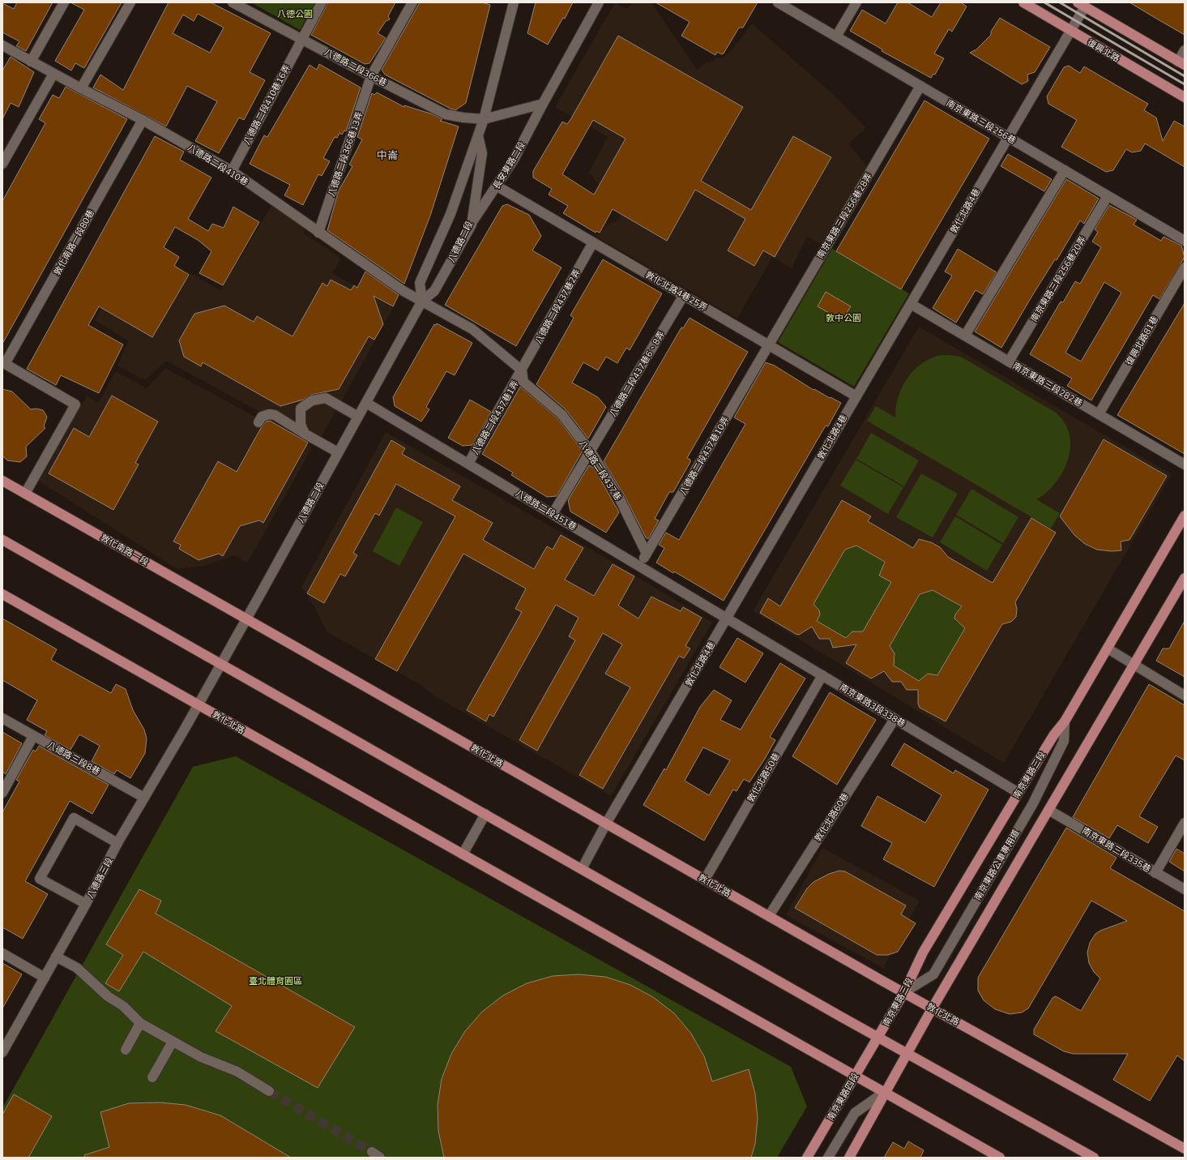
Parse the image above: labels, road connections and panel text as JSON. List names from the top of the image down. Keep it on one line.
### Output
{"streets":{"main road":["復興北路","敦化南路一段","敦化北路","南京東路三段","南京東路四段"],"street":["八德路二段366巷","八德路二段410巷16弄","南京東路三段256巷","八德路二段366巷13弄","八德路二段410巷","長安東路二段","敦化北路4巷","南京東路三段256巷28弄","八德路二段","敦化南路一段80巷","南京東路三段256巷20弄","敦化北路4巷25弄","八德路二段437巷2弄","復興北路81巷","八德路二段437巷6、8弄","南京東路三段282巷","八德路二段437巷1弄","八德路二段437巷10弄","八德路二段437巷","八德路二段451巷","南京東路3段338巷","八德路三段8巷","敦化北路50巷","敦化北路60巷","南京東路三段335巷","南京東路公車專用道","八德路三段"]},"crossings":[["復興北路","敦化北路4巷"],["八德路二段366巷","八德路二段410巷16弄"],["八德路二段366巷","八德路二段366巷13弄"],["八德路二段410巷16弄","八德路二段410巷"],["南京東路三段256巷","敦化北路4巷"],["南京東路三段256巷","南京東路三段256巷28弄"],["南京東路三段256巷","南京東路三段256巷20弄"],["八德路二段366巷13弄","八德路二段410巷"],["八德路二段410巷","八德路二段"],["八德路二段410巷","敦化南路一段80巷"],["八德路二段410巷","八德路二段437巷"],["長安東路二段","八德路二段"],["長安東路二段","敦化北路4巷25弄"],["敦化北路4巷","敦化北路4巷25弄"],["敦化北路4巷","南京東路三段282巷"],["敦化北路4巷","八德路二段451巷"],["敦化北路4巷","南京東路3段338巷"],["敦化北路4巷","敦化北路"],["南京東路三段256巷28弄","敦化北路4巷25弄"],["南京東路三段256巷28弄","八德路二段437巷10弄"],["八德路二段","八德路二段437巷"],["八德路二段","八德路二段451巷"],["八德路二段","敦化南路一段"],["八德路二段","敦化北路"],["八德路二段","八德路三段"],["南京東路三段256巷20弄","南京東路三段282巷"],["敦化北路4巷25弄","八德路二段437巷2弄"],["敦化北路4巷25弄","八德路二段437巷6、8弄"],["敦化北路4巷25弄","八德路二段437巷10弄"],["八德路二段437巷2弄","八德路二段437巷1弄"],["八德路二段437巷2弄","八德路二段437巷"],["復興北路81巷","南京東路三段282巷"],["八德路二段437巷6、8弄","八德路二段437巷"],["八德路二段437巷6、8弄","八德路二段451巷"],["八德路二段437巷1弄","八德路二段437巷"],["八德路二段437巷1弄","八德路二段451巷"],["八德路二段437巷10弄","八德路二段437巷"],["八德路二段437巷10弄","八德路二段451巷"],["八德路二段451巷","南京東路3段338巷"],["敦化南路一段","敦化北路"],["南京東路3段338巷","南京東路三段"],["南京東路3段338巷","敦化北路50巷"],["南京東路3段338巷","敦化北路60巷"],["敦化北路","南京東路三段"],["敦化北路","敦化北路50巷"],["敦化北路","敦化北路60巷"],["敦化北路","南京東路公車專用道"],["敦化北路","八德路三段"],["敦化北路","南京東路四段"],["八德路三段8巷","八德路三段"],["南京東路三段","南京東路公車專用道"],["南京東路三段","南京東路四段"]],"districts":["中崙"],"parks":["八德公園","敦中公園","臺北體育園區"]}
